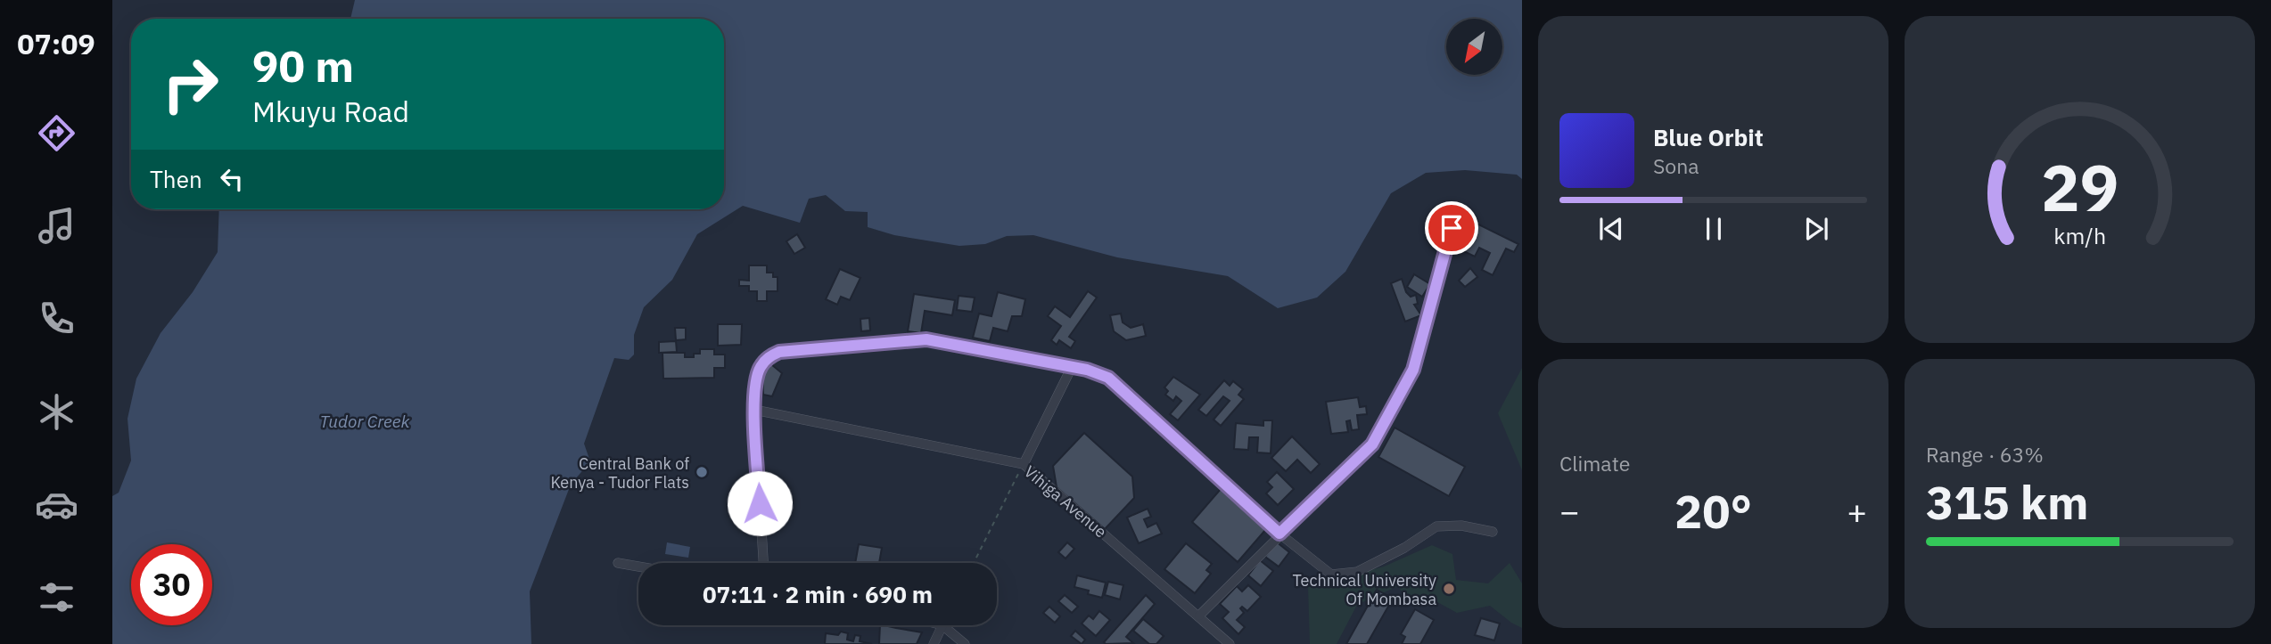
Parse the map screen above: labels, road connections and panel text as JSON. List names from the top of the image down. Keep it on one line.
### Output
{"streets":{"street":["Vihiga Avenue"]},"water":["Tudor Creek"],"places":["Central Bank of Kenya - Tudor Flats","Technical University Of Mombasa"],"north":"bottom left","page":{"tabs":"07:09","turn":["90 m","Mkuyu Road"],"song":["Blue Orbit","Sona"],"then":"Then","tile":["Climate",["Range · 63%","315 km"]],"heat":["−","20°","+"],"limit":"30","trip":"07:11 · 2 min · 690 m","gauge":["29","km/h"]}}
